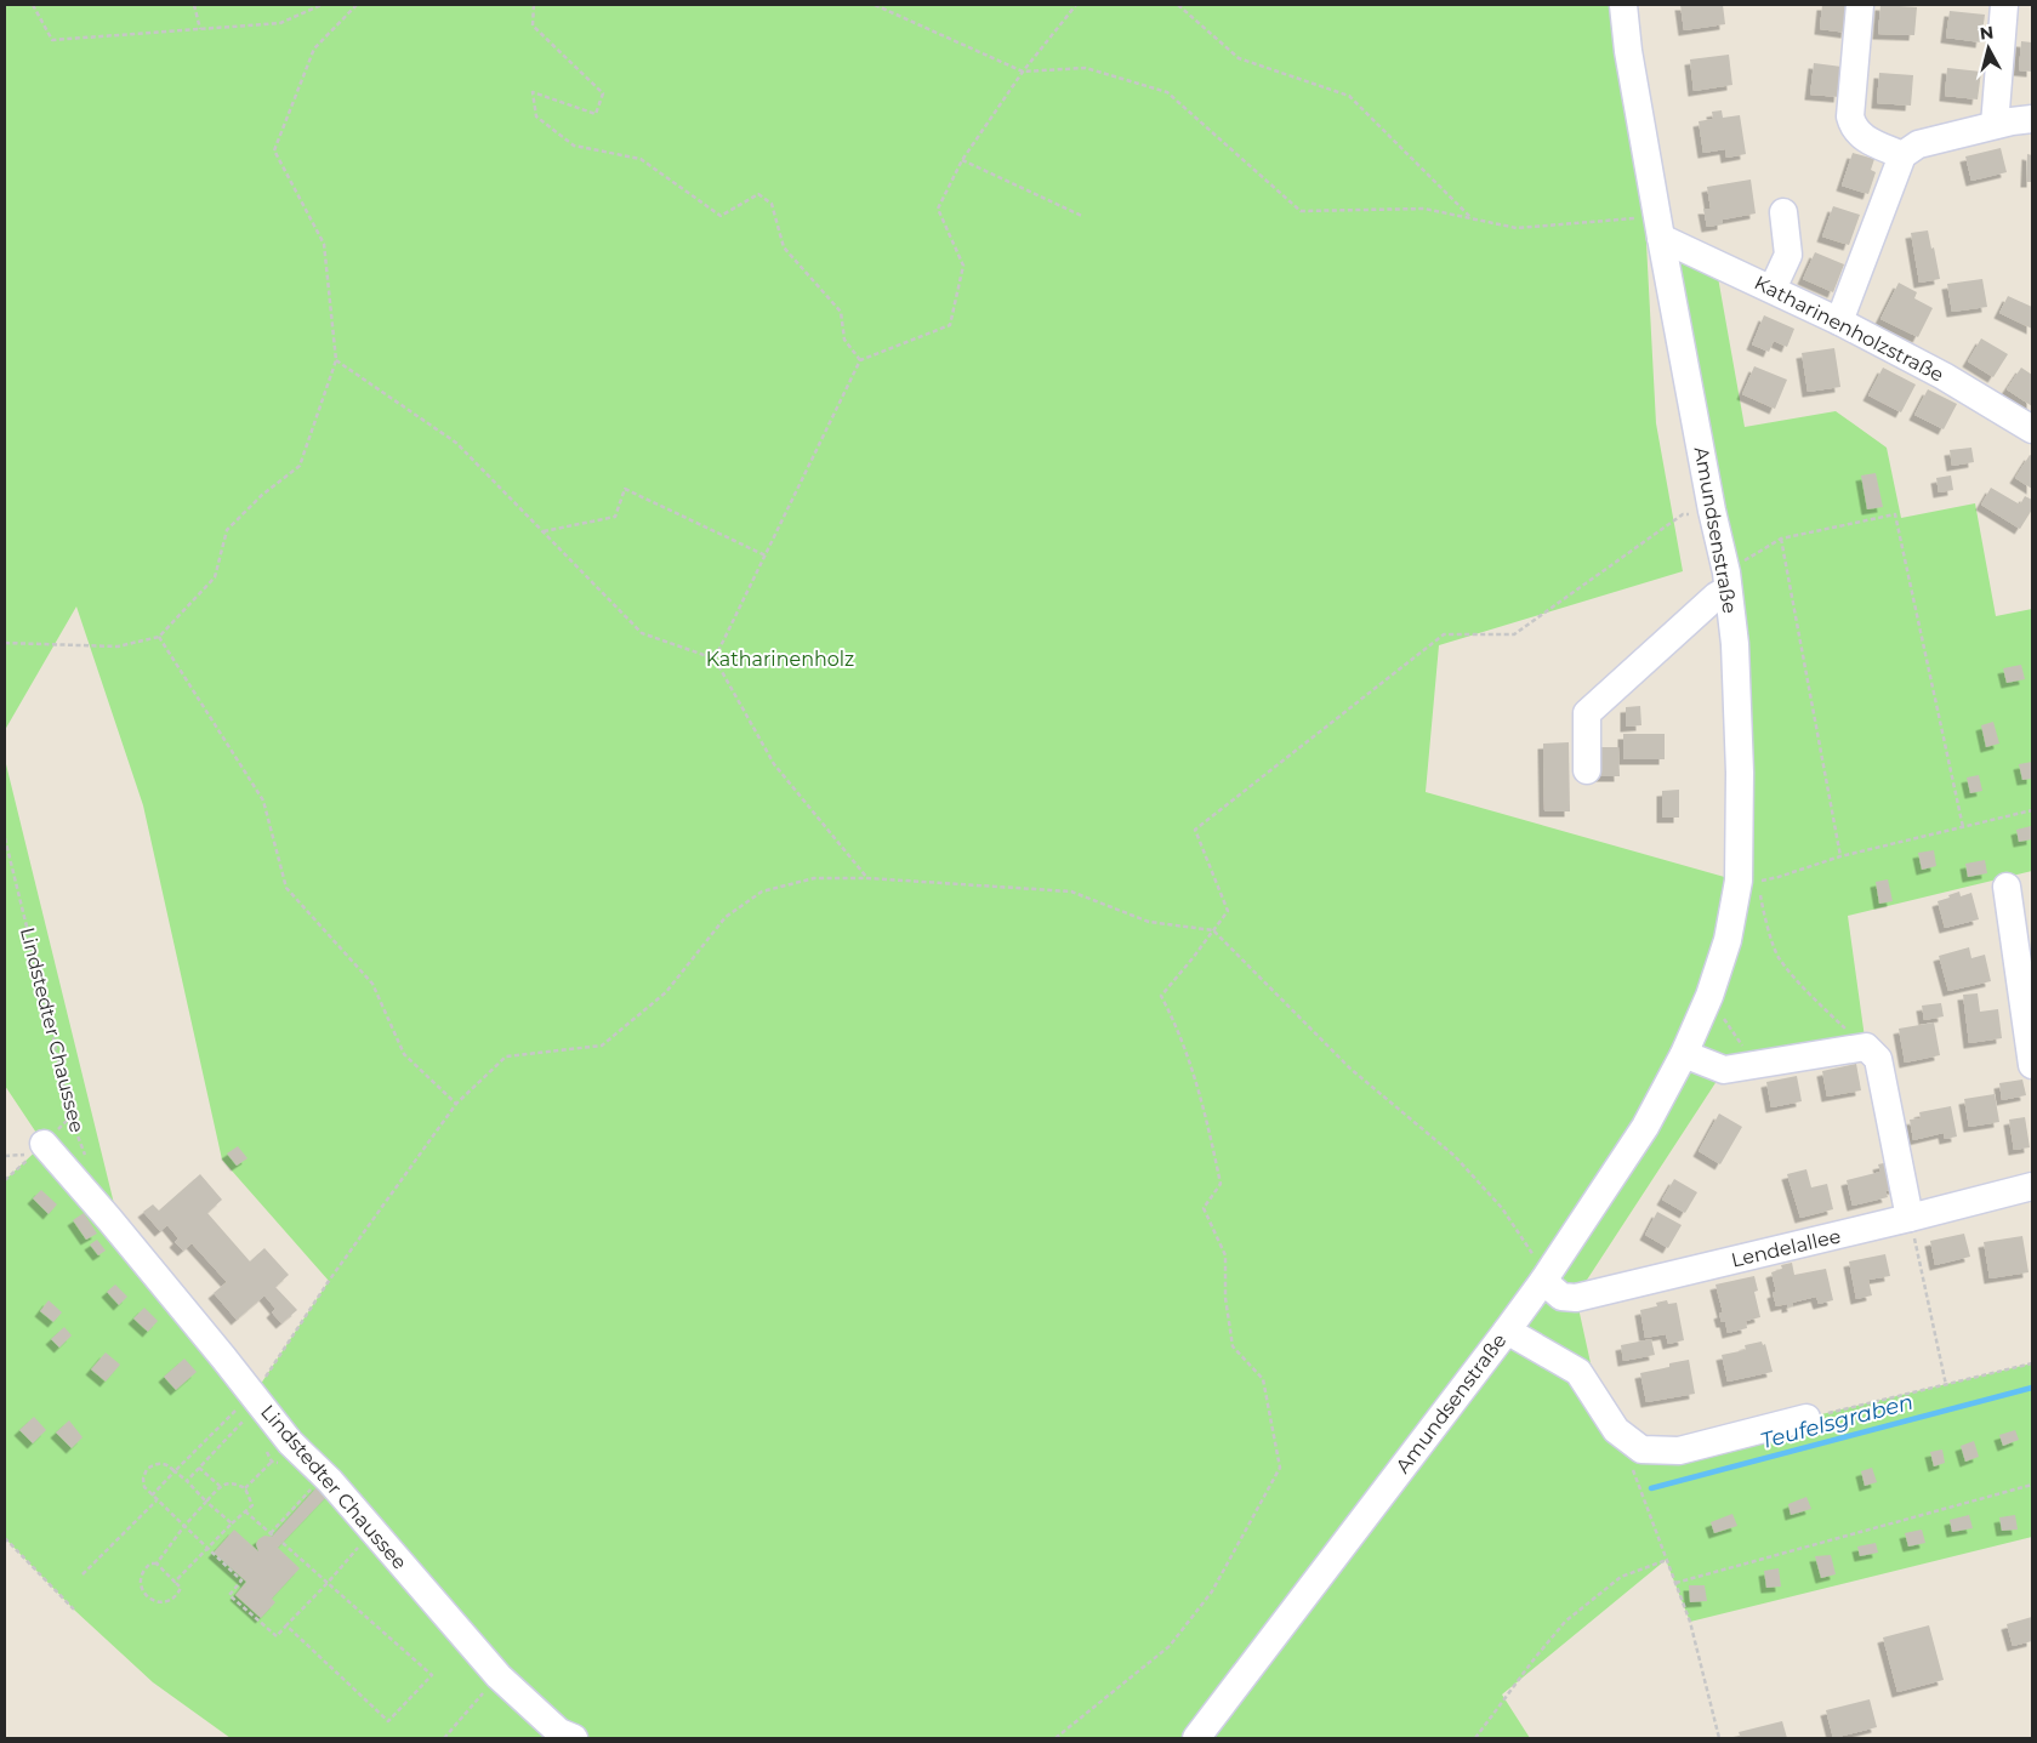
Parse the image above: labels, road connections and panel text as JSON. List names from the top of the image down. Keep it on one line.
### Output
{"streets":{"street":["Katharinenholzstraße","Amundsenstraße","Lindstedter Chaussee","Lendelallee"]},"crossings":[["Katharinenholzstraße","Amundsenstraße"],["Amundsenstraße","Lendelallee"]],"water":["Teufelsgraben"],"parks":["Katharinenholz"],"north":"top"}
